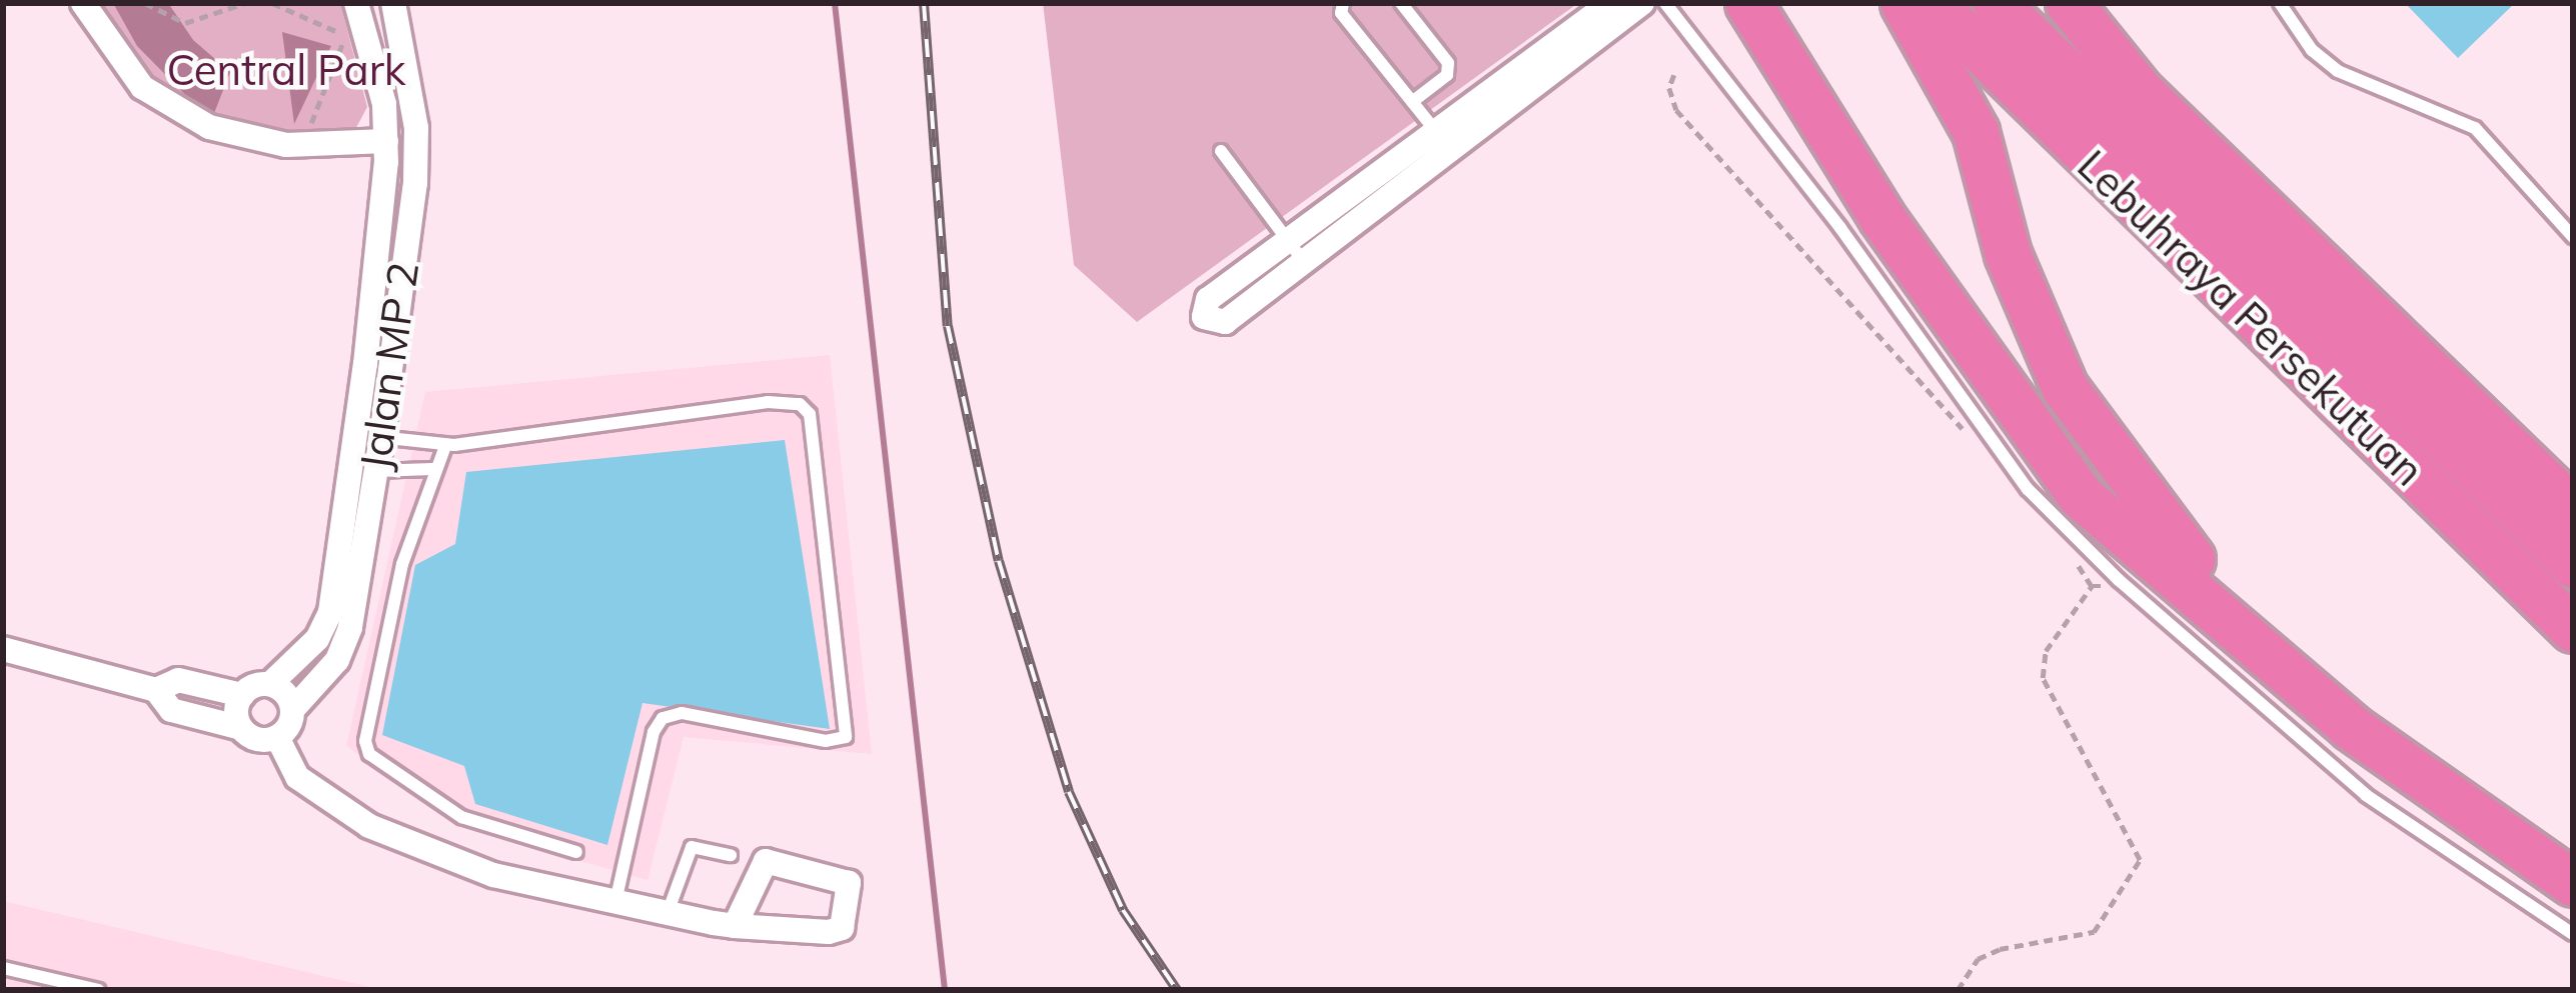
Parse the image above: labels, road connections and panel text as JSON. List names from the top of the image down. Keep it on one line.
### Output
{"streets":{"highway":["Lebuhraya Persekutuan"],"street":["Jalan MP 2"]},"parks":["Central Park"]}
